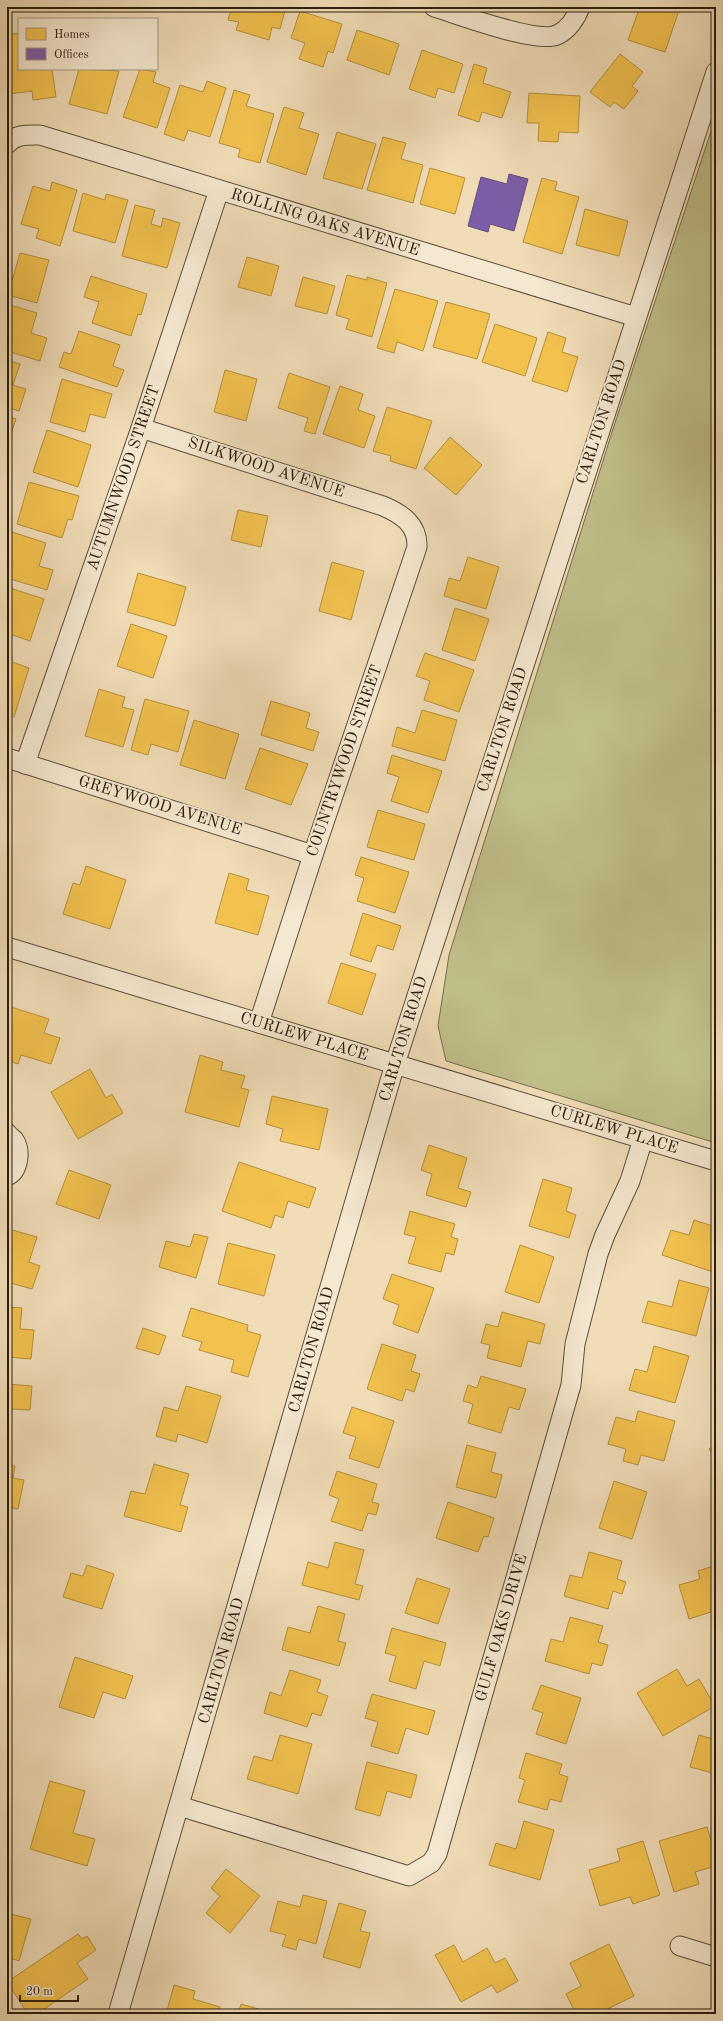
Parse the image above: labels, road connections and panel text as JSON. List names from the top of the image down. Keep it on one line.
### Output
{"streets":{"street":["ROLLING OAKS AVENUE","CARLTON ROAD","SILKWOOD AVENUE","AUTUMNWOOD STREET","COUNTRYWOOD STREET","GREYWOOD AVENUE","CURLEW PLACE","GULF OAKS DRIVE"]},"crossings":[["ROLLING OAKS AVENUE","CARLTON ROAD"],["ROLLING OAKS AVENUE","AUTUMNWOOD STREET"],["CARLTON ROAD","CURLEW PLACE"],["CARLTON ROAD","GULF OAKS DRIVE"],["SILKWOOD AVENUE","AUTUMNWOOD STREET"],["SILKWOOD AVENUE","COUNTRYWOOD STREET"],["AUTUMNWOOD STREET","GREYWOOD AVENUE"],["COUNTRYWOOD STREET","GREYWOOD AVENUE"],["COUNTRYWOOD STREET","CURLEW PLACE"],["CURLEW PLACE","GULF OAKS DRIVE"]],"legend":["Homes","Offices"],"scale_bar":"20 m"}
